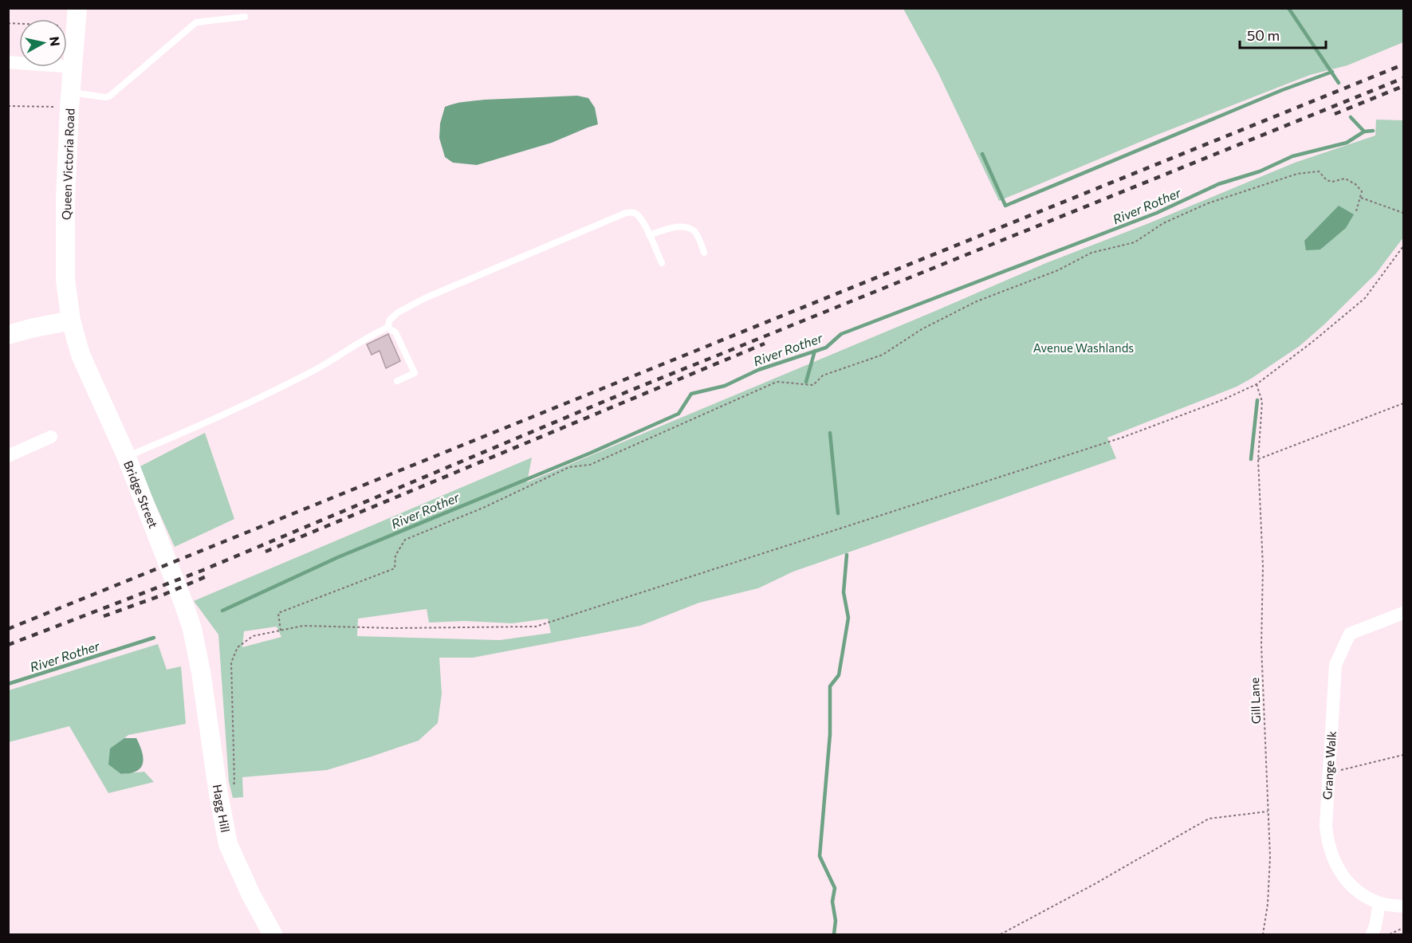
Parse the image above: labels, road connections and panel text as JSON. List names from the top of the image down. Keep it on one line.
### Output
{"streets":{"street":["Queen Victoria Road","Bridge Street","Grange Walk","Hagg Hill"],"path":["Gill Lane"]},"crossings":[["Queen Victoria Road","Bridge Street"],["Bridge Street","Hagg Hill"]],"water":["River Rother"],"parks":["Avenue Washlands"],"scale_bar":"50 m","north":"right"}
